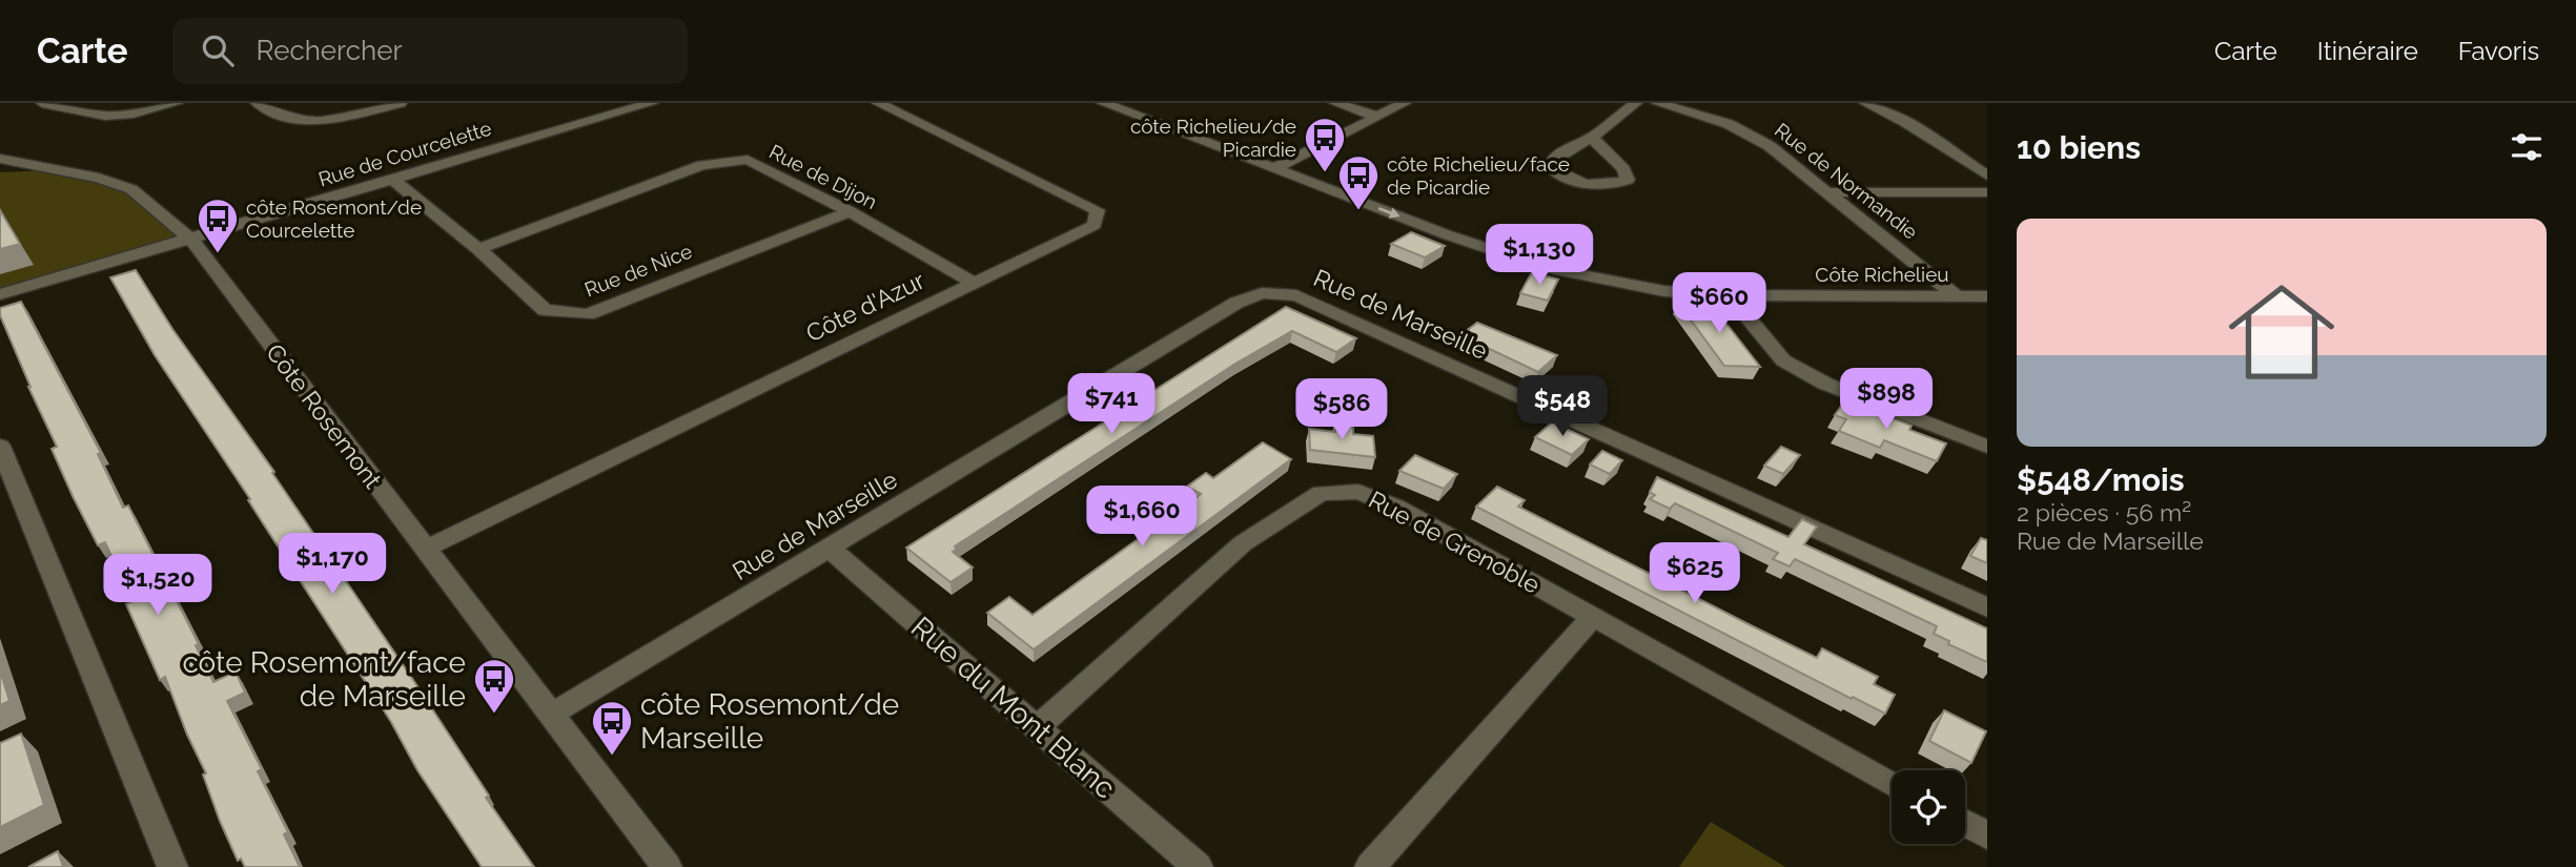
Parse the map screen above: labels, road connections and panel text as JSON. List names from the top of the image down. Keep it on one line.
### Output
{"streets":{"street":["Rue de Courcelette","Rue de Dijon","Rue de Normandie","Rue de Nice","Côte Richelieu","Côte d'Azur","Rue de Marseille","Côte Rosemont","Rue de Grenoble","Rue du Mont Blanc"]},"crossings":[["Rue de Courcelette","Rue de Nice"],["Rue de Courcelette","Côte Rosemont"],["Rue de Dijon","Rue de Nice"],["Rue de Dijon","Côte d'Azur"],["Rue de Normandie","Côte Richelieu"],["Côte d'Azur","Côte Rosemont"],["Rue de Marseille","Côte Rosemont"],["Rue de Marseille","Rue du Mont Blanc"],["Rue de Grenoble","Rue du Mont Blanc"]],"places":{"bus stop":["côte Richelieu/de Picardie","côte Richelieu/face de Picardie","côte Rosemont/de Courcelette","côte Rosemont/face de Marseille","côte Rosemont/de Marseille"]},"page":{"header":"Carte","search":"Rechercher","nav":["Carte","Itinéraire","Favoris"],"heading":"10 biens","list":[{"name":"$548/mois","note":"2 pièces · 56 m² · Rue de Marseille"}],"price":["$1,130","$660","$898","$741","$548","$586","$1,660","$1,170","$625","$1,520"]}}
